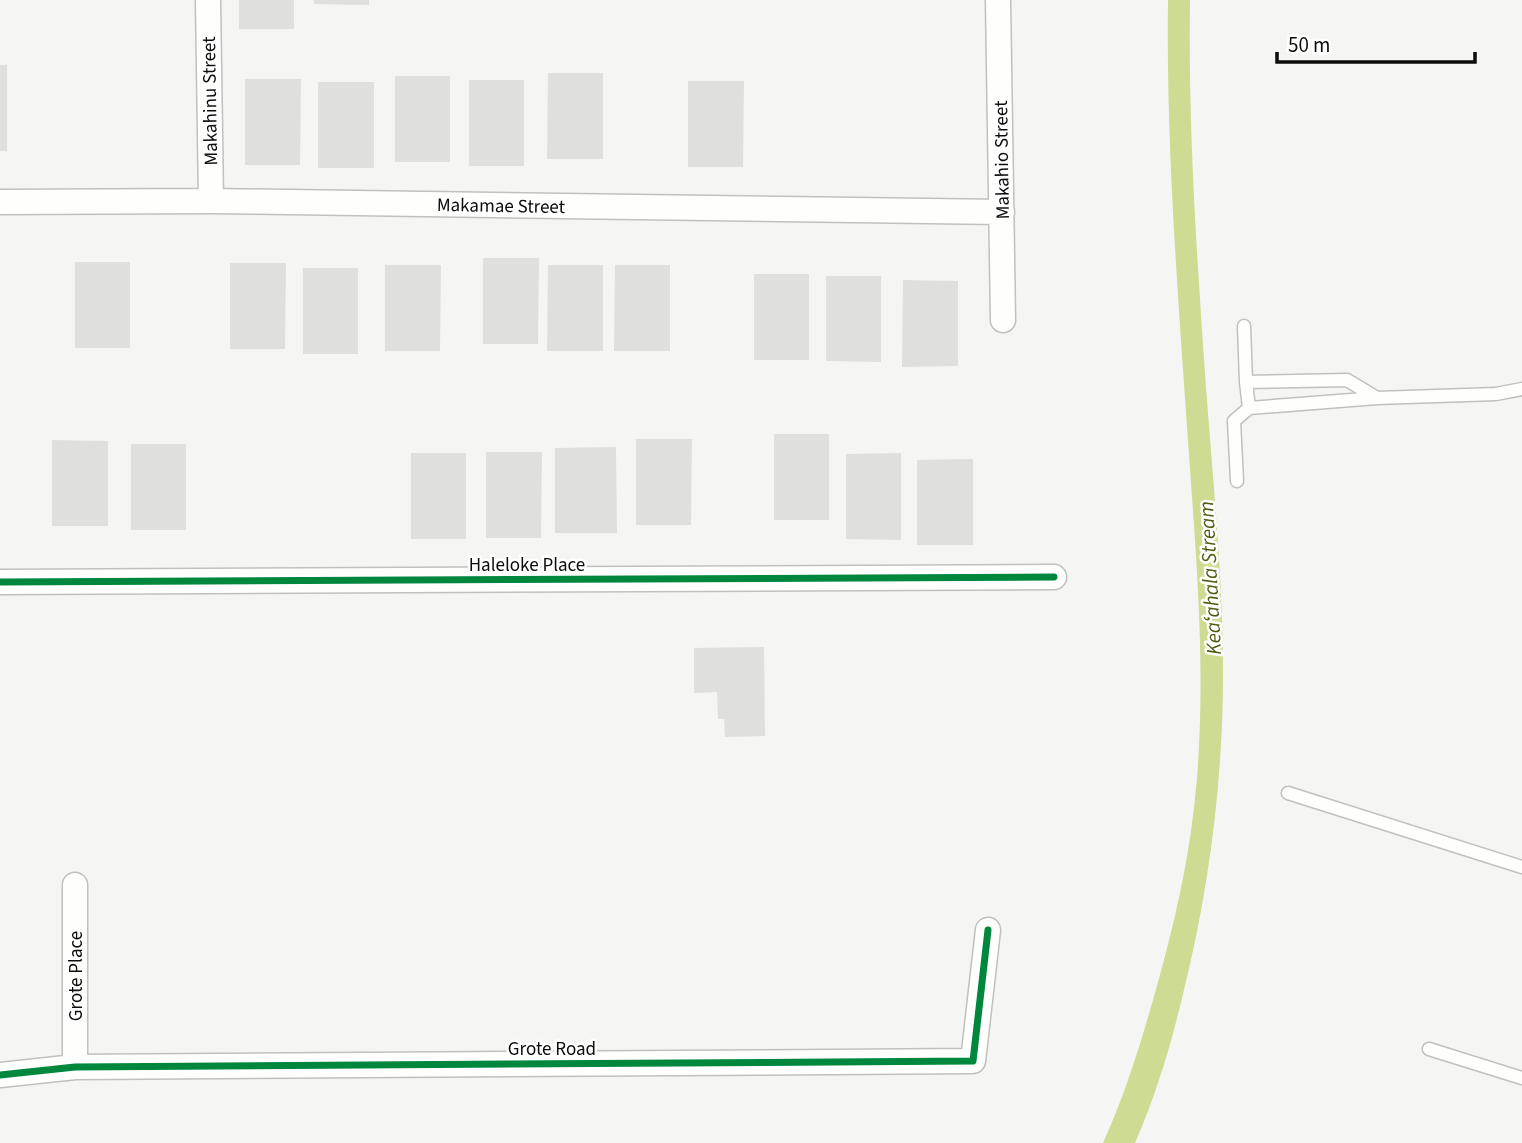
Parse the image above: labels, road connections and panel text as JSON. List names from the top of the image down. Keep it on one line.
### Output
{"streets":{"street":["Makahinu Street","Makahio Street","Makamae Street","Haleloke Place","Grote Place","Grote Road"]},"crossings":[["Makahinu Street","Makamae Street"],["Makahio Street","Makamae Street"],["Grote Place","Grote Road"]],"water":["Keaʻahala Stream"],"scale_bar":"50 m"}
